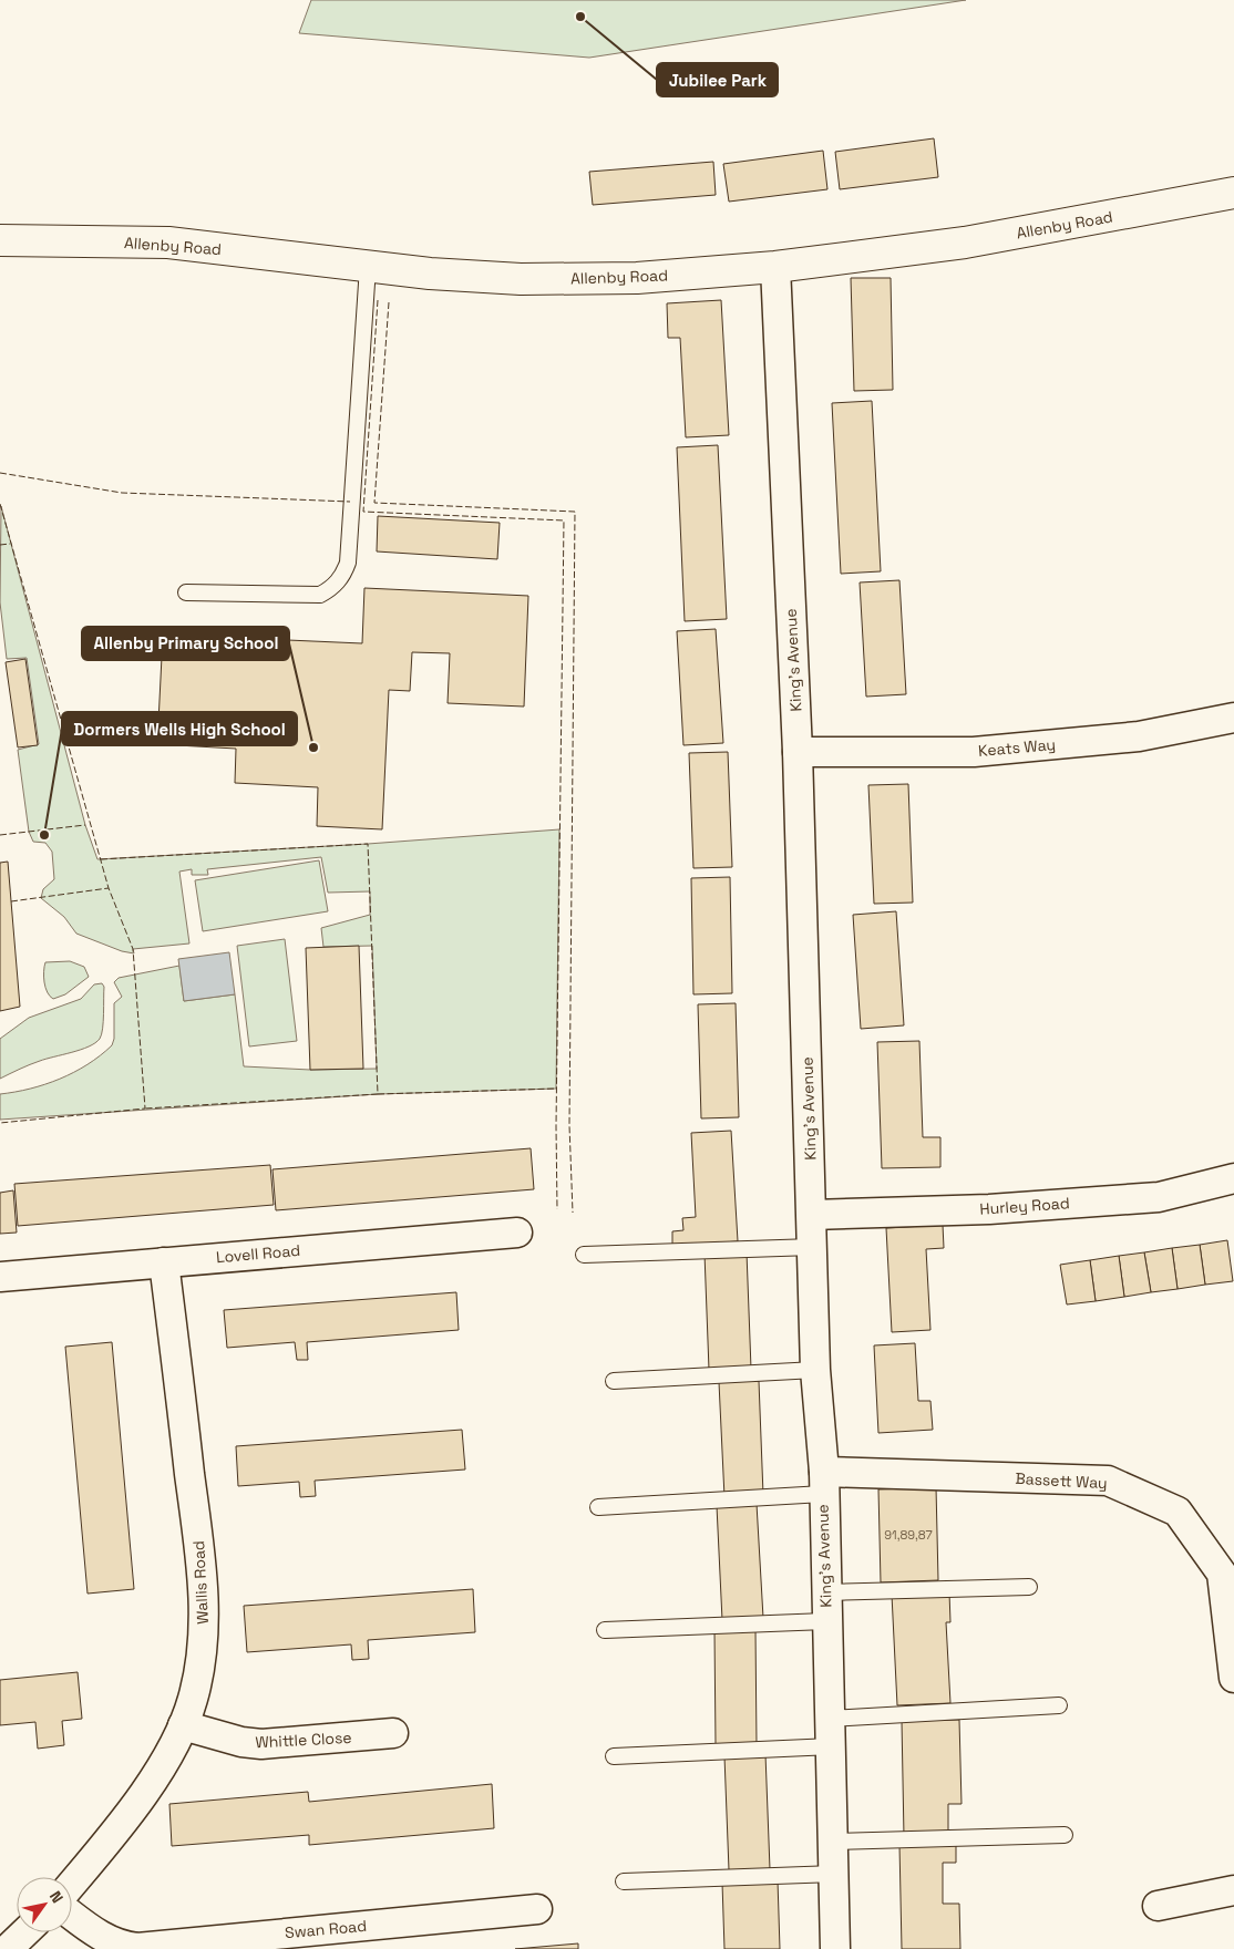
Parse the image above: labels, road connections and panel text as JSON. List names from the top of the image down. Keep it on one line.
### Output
{"streets":{"street":["Allenby Road","King's Avenue","Keats Way","Hurley Road","Lovell Road","Bassett Way","Wallis Road","Whittle Close","Swan Road"]},"crossings":[["Allenby Road","King's Avenue"],["King's Avenue","Keats Way"],["King's Avenue","Hurley Road"],["King's Avenue","Bassett Way"],["Lovell Road","Wallis Road"],["Wallis Road","Whittle Close"]],"places":["Jubilee Park","Allenby Primary School","Dormers Wells High School"],"house_numbers":["91,89,87"],"north":"top right"}
